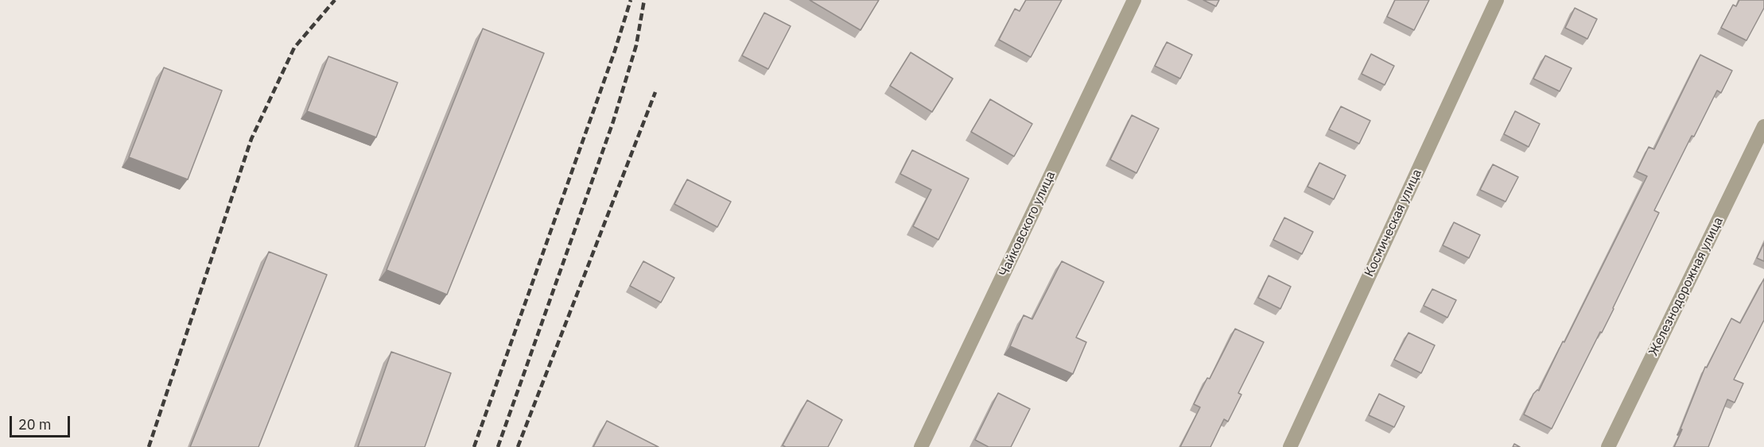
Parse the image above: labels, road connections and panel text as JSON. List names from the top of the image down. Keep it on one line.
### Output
{"streets":{"street":["Космическая улица","Чайковского улица","Железнодорожная улица"]},"scale_bar":"20 m"}
